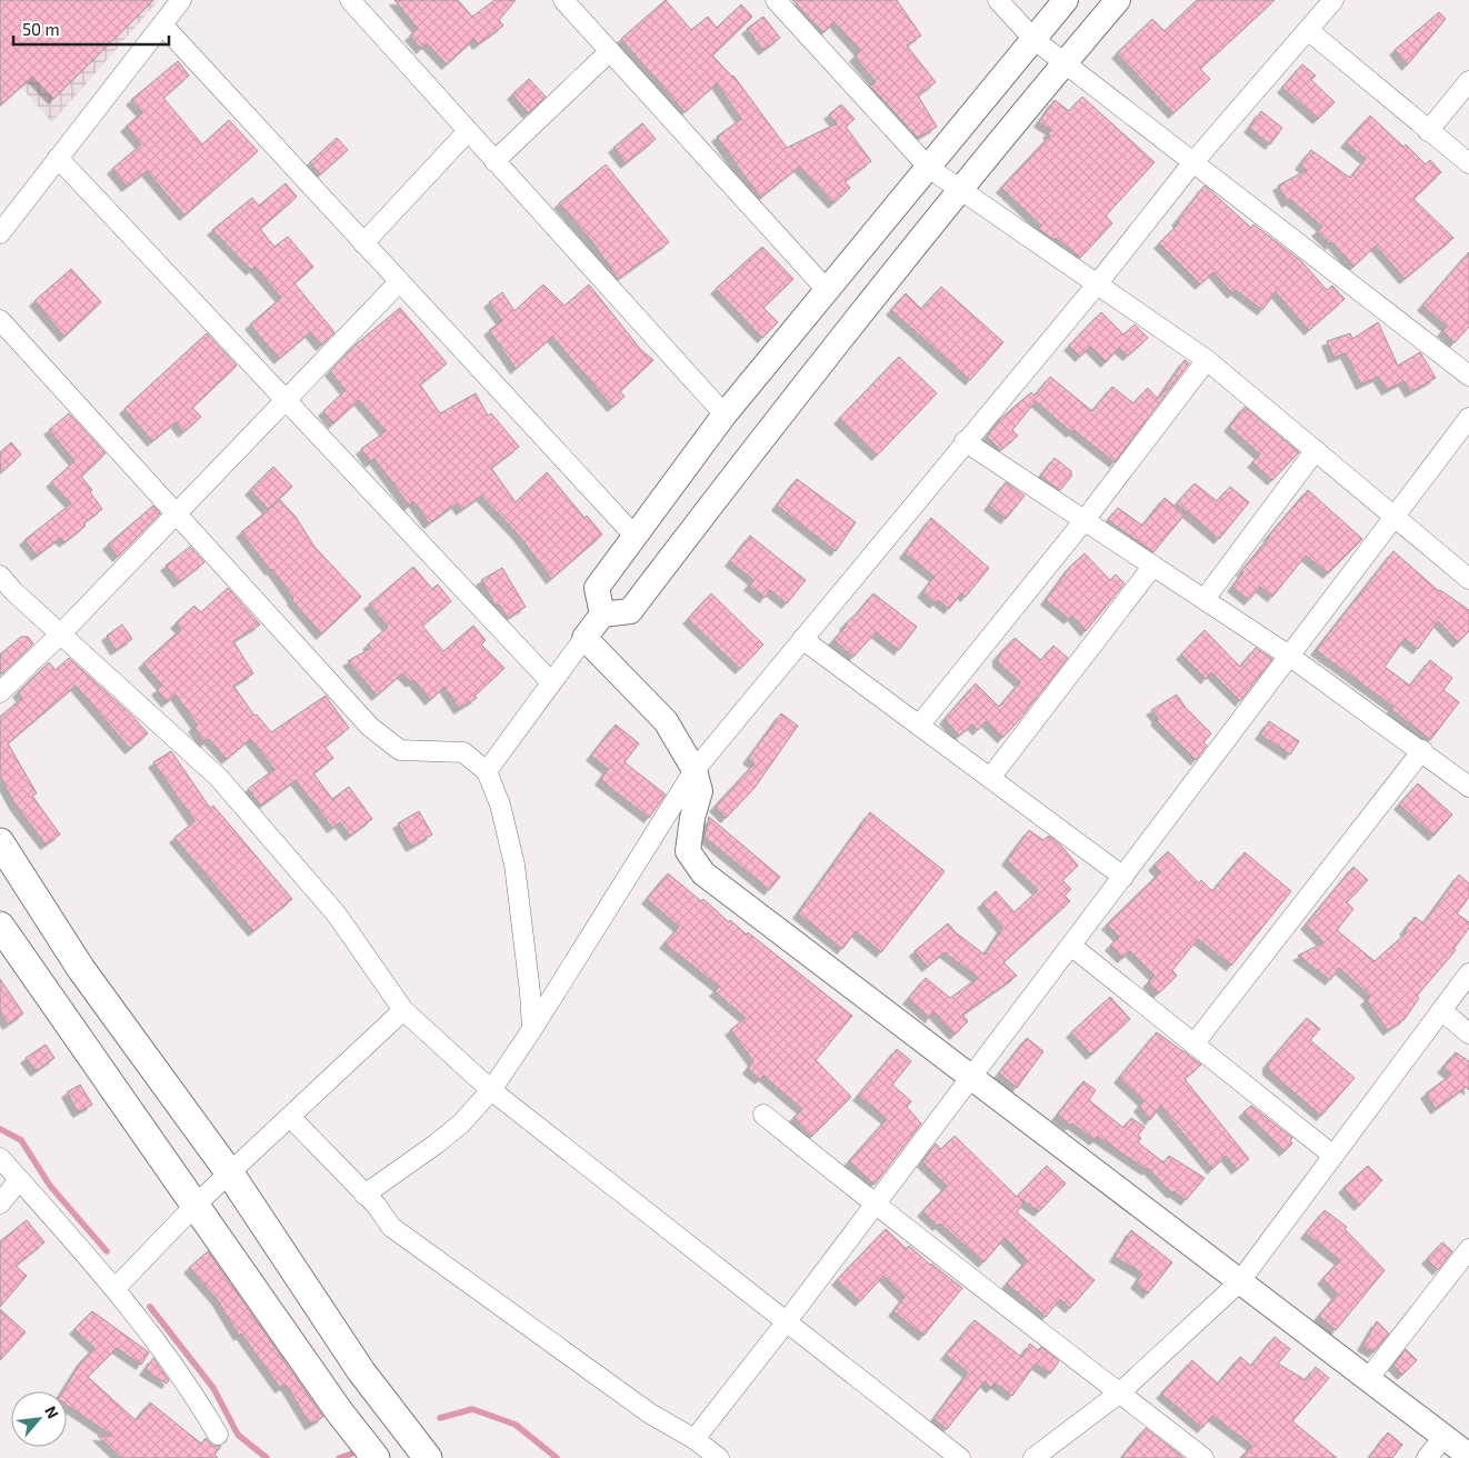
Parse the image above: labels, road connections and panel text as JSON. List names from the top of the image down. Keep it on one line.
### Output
{"scale_bar":"50 m","north":"top right"}
